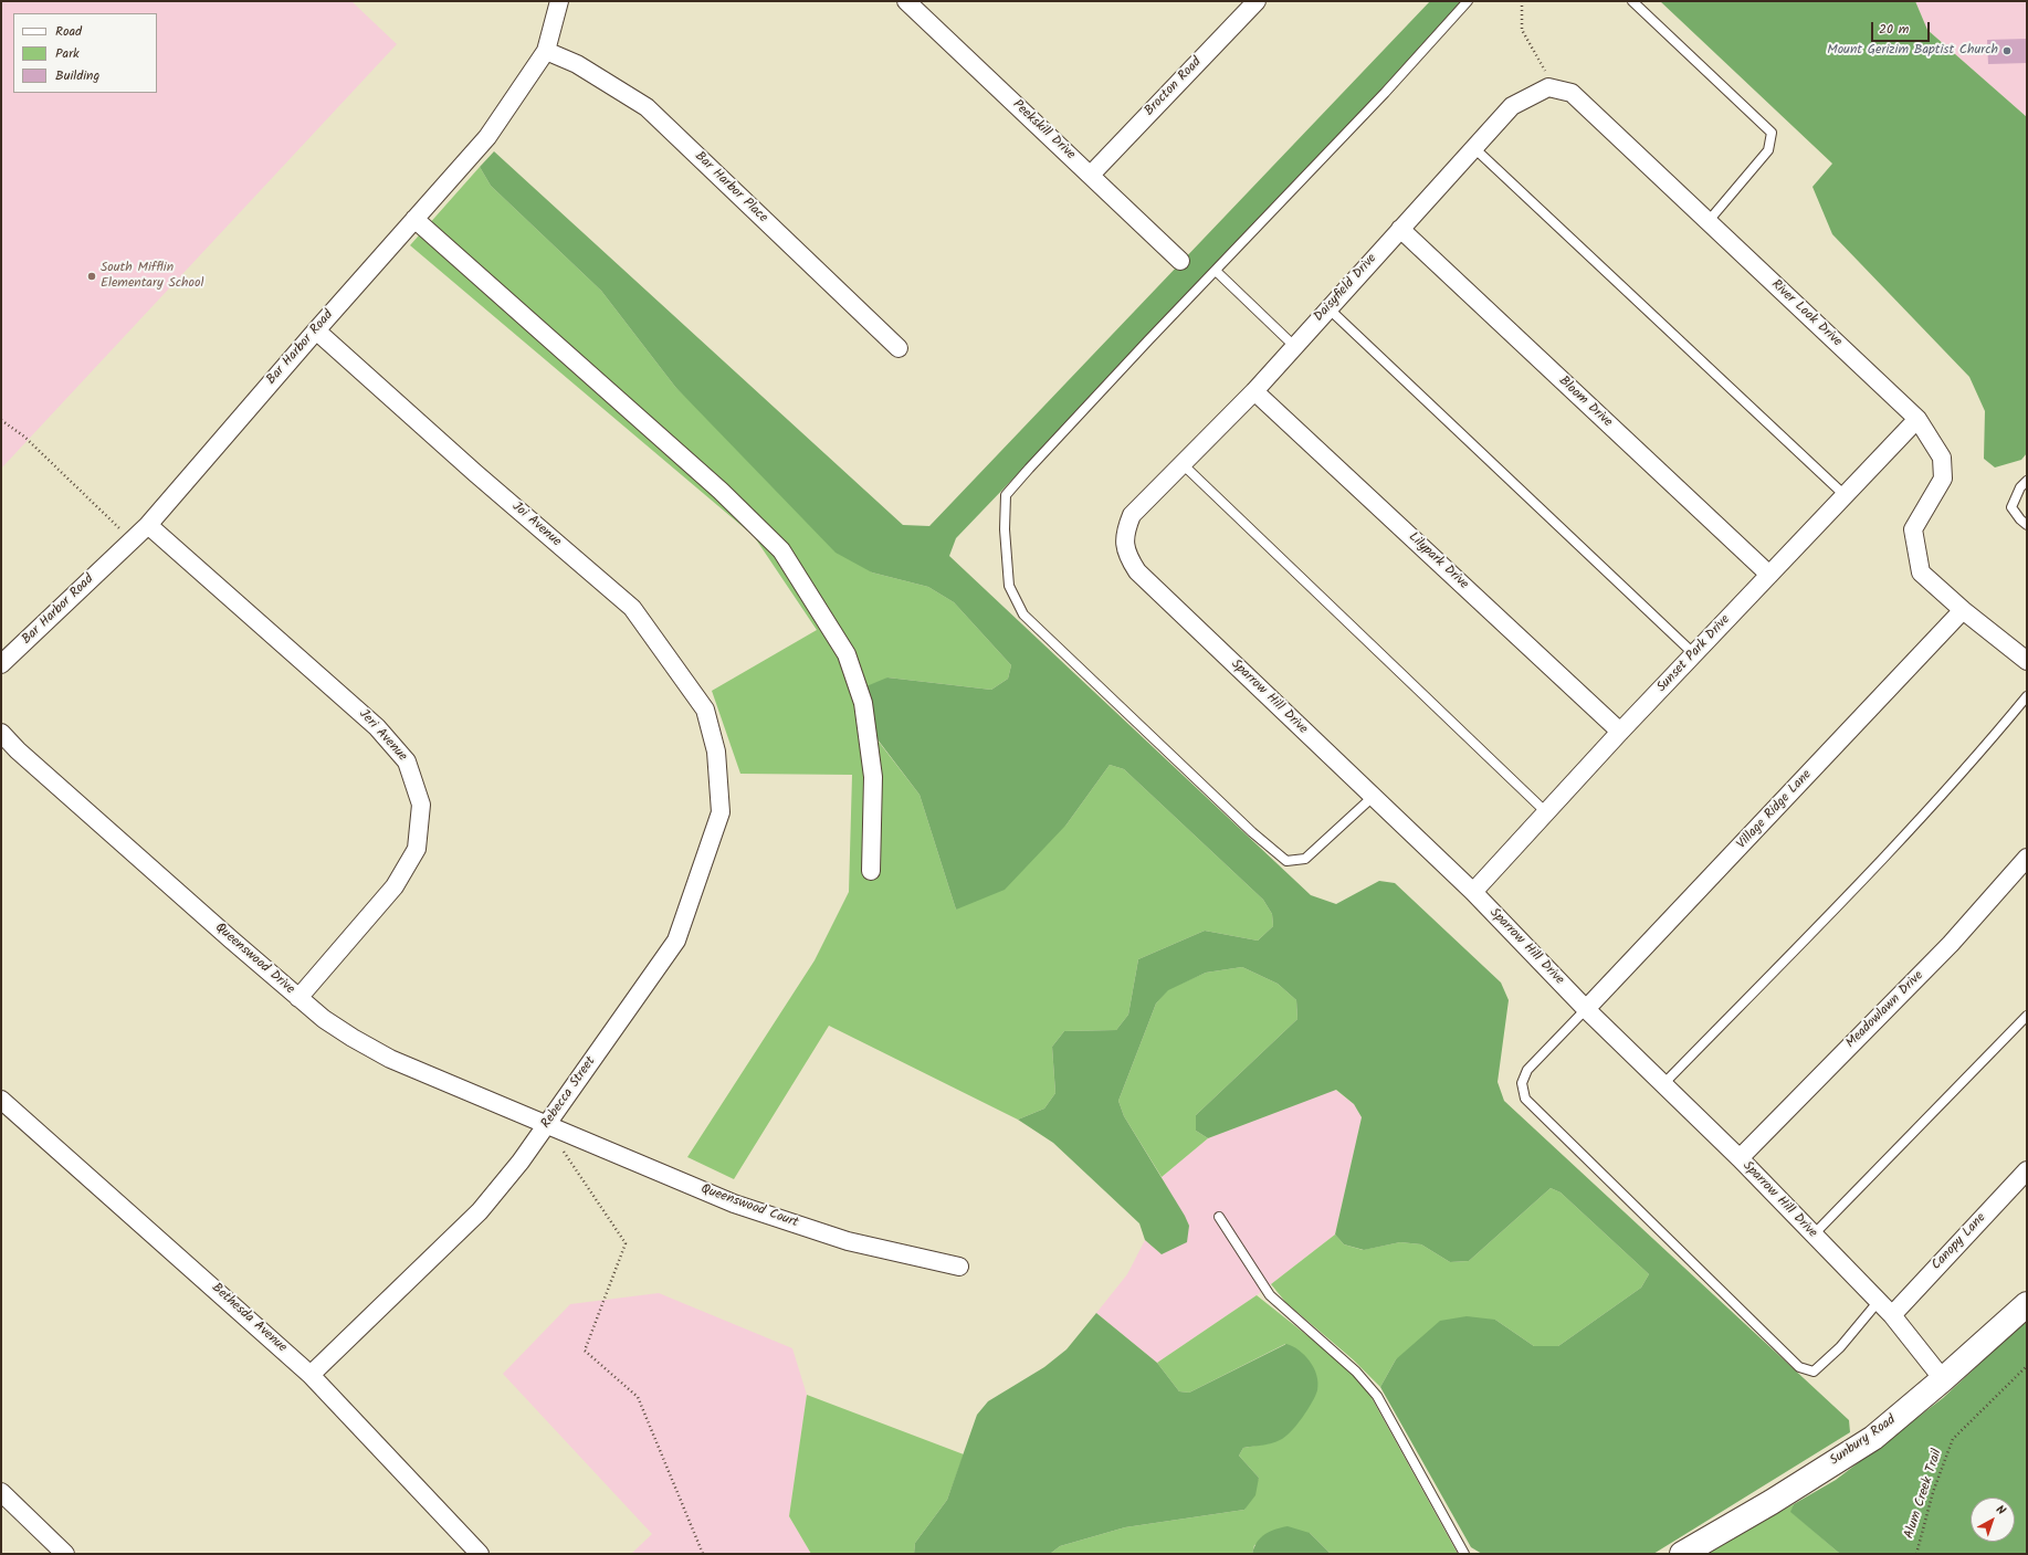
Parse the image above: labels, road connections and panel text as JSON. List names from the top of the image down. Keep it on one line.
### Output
{"streets":{"main road":["Sunbury Road"],"street":["Brocton Road","Peekskill Drive","Bar Harbor Place","Daisyfield Drive","River Look Drive","Bar Harbor Road","Bloom Drive","Joi Avenue","Lilypark Drive","Sunset Park Drive","Sparrow Hill Drive","Jeri Avenue","Village Ridge Lane","Queenswood Drive","Meadowlawn Drive","Rebecca Street","Queenswood Court","Canopy Lane","Bethesda Avenue"],"path":["Alum Creek Trail"]},"crossings":[["Brocton Road","Peekskill Drive"],["Bar Harbor Place","Bar Harbor Road"],["Daisyfield Drive","River Look Drive"],["Daisyfield Drive","Bloom Drive"],["Daisyfield Drive","Lilypark Drive"],["Daisyfield Drive","Sparrow Hill Drive"],["River Look Drive","Sunset Park Drive"],["River Look Drive","Village Ridge Lane"],["Bar Harbor Road","Joi Avenue"],["Bar Harbor Road","Jeri Avenue"],["Bloom Drive","Sunset Park Drive"],["Joi Avenue","Rebecca Street"],["Lilypark Drive","Sunset Park Drive"],["Sunset Park Drive","Sparrow Hill Drive"],["Sparrow Hill Drive","Village Ridge Lane"],["Sparrow Hill Drive","Meadowlawn Drive"],["Sparrow Hill Drive","Canopy Lane"],["Sparrow Hill Drive","Sunbury Road"],["Jeri Avenue","Queenswood Drive"],["Queenswood Drive","Rebecca Street"],["Queenswood Drive","Queenswood Court"],["Rebecca Street","Queenswood Court"],["Rebecca Street","Bethesda Avenue"]],"places":["Mount Gerizim Baptist Church","South Mifflin Elementary School"],"legend":["Road","Park","Building"],"scale_bar":"20 m","north":"top right"}
